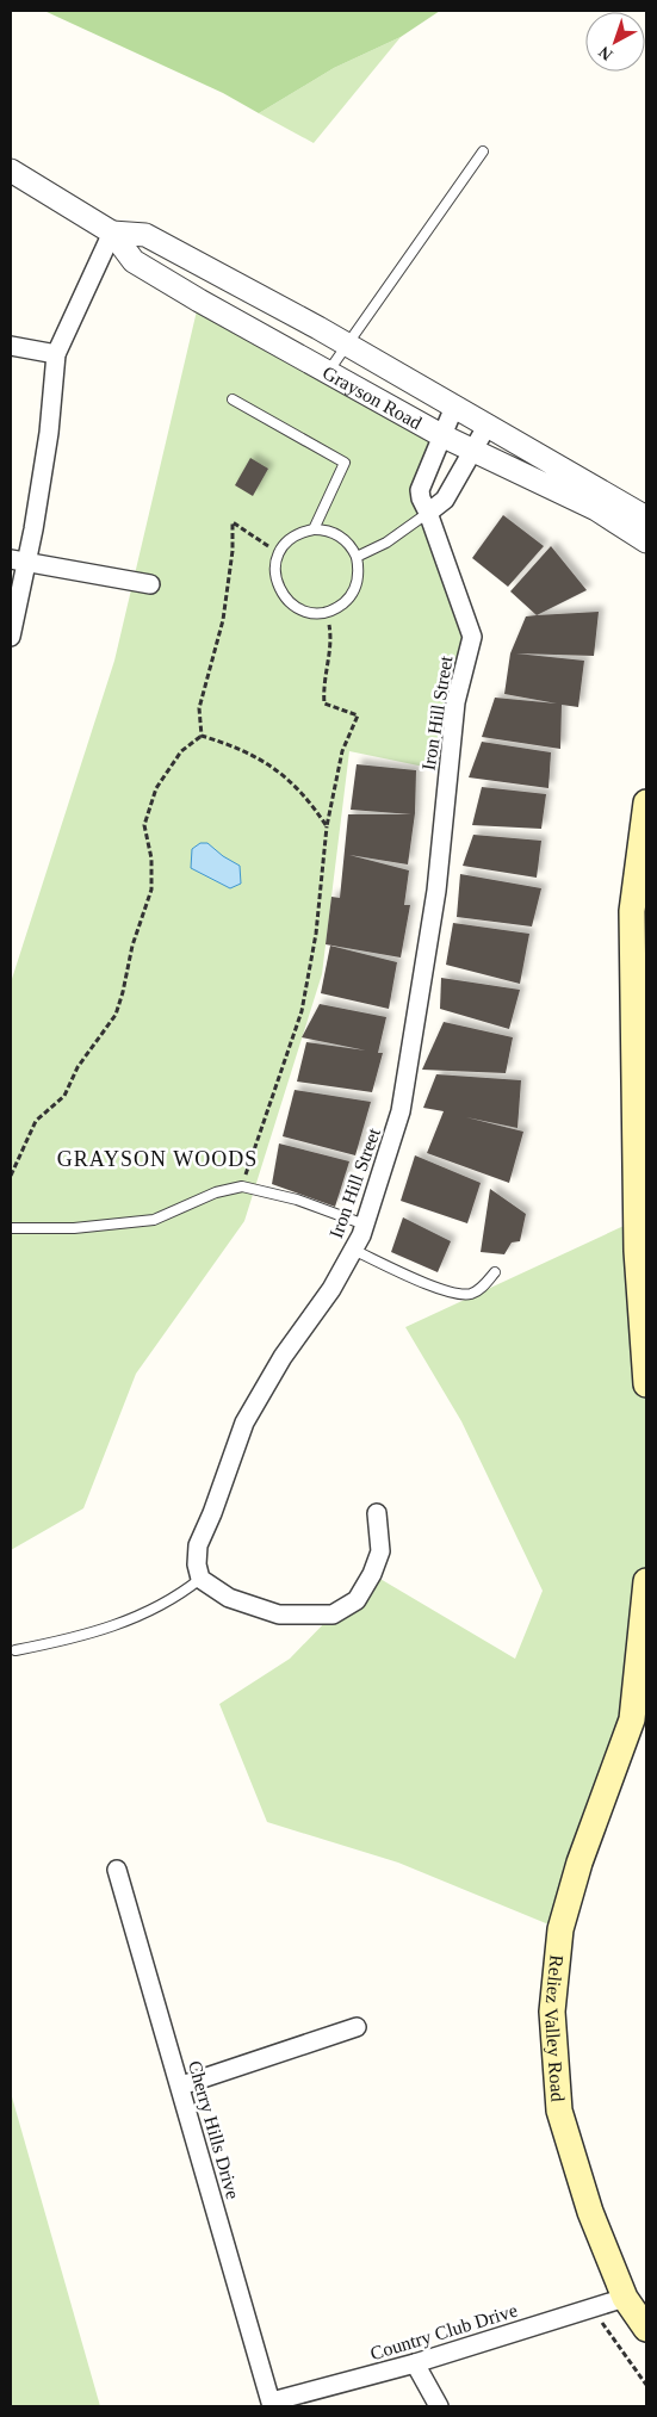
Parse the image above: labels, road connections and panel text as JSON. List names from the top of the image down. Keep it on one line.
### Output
{"streets":{"main road":["Reliez Valley Road"],"street":["Grayson Road","Iron Hill Street","Cherry Hills Drive","Country Club Drive"]},"crossings":[["Grayson Road","Iron Hill Street"],["Reliez Valley Road","Country Club Drive"],["Cherry Hills Drive","Country Club Drive"]],"districts":["GRAYSON WOODS"],"north":"bottom left"}
